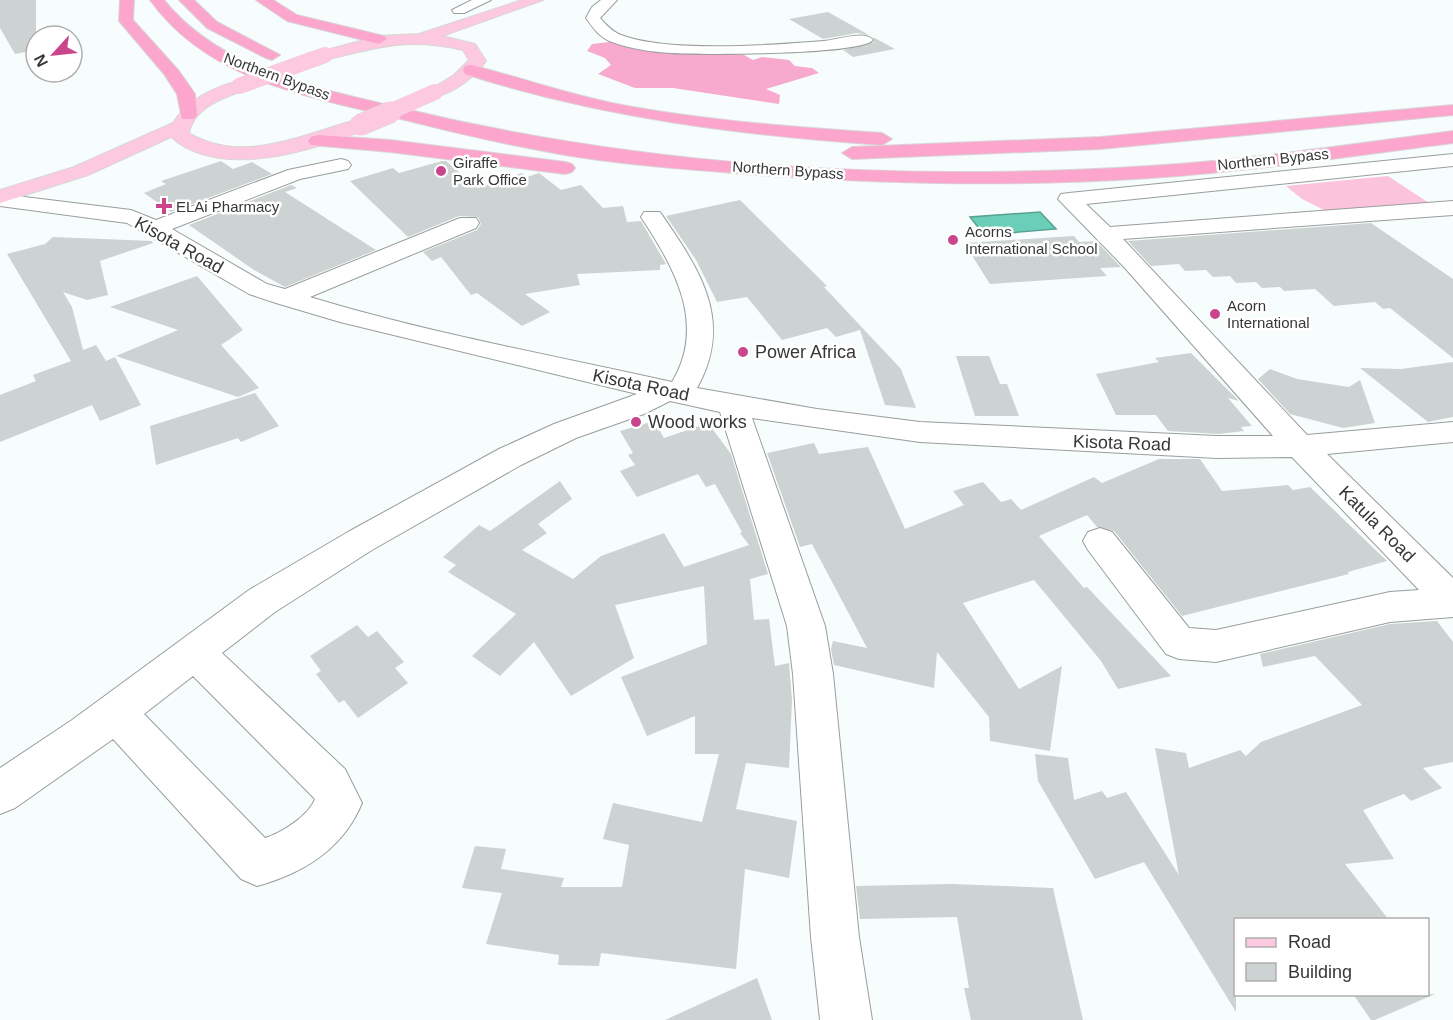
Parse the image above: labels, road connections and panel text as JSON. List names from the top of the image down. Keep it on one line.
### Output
{"streets":{"highway":["Northern Bypass"],"street":["Kisota Road","Katula Road"]},"crossings":[["Kisota Road","Katula Road"]],"places":{"other":["Giraffe Park Office","Acorns International School","Acorn International","Power Africa","Wood works"],"health":["ELAi Pharmacy"]},"legend":["Road","Building"],"north":"bottom left"}
